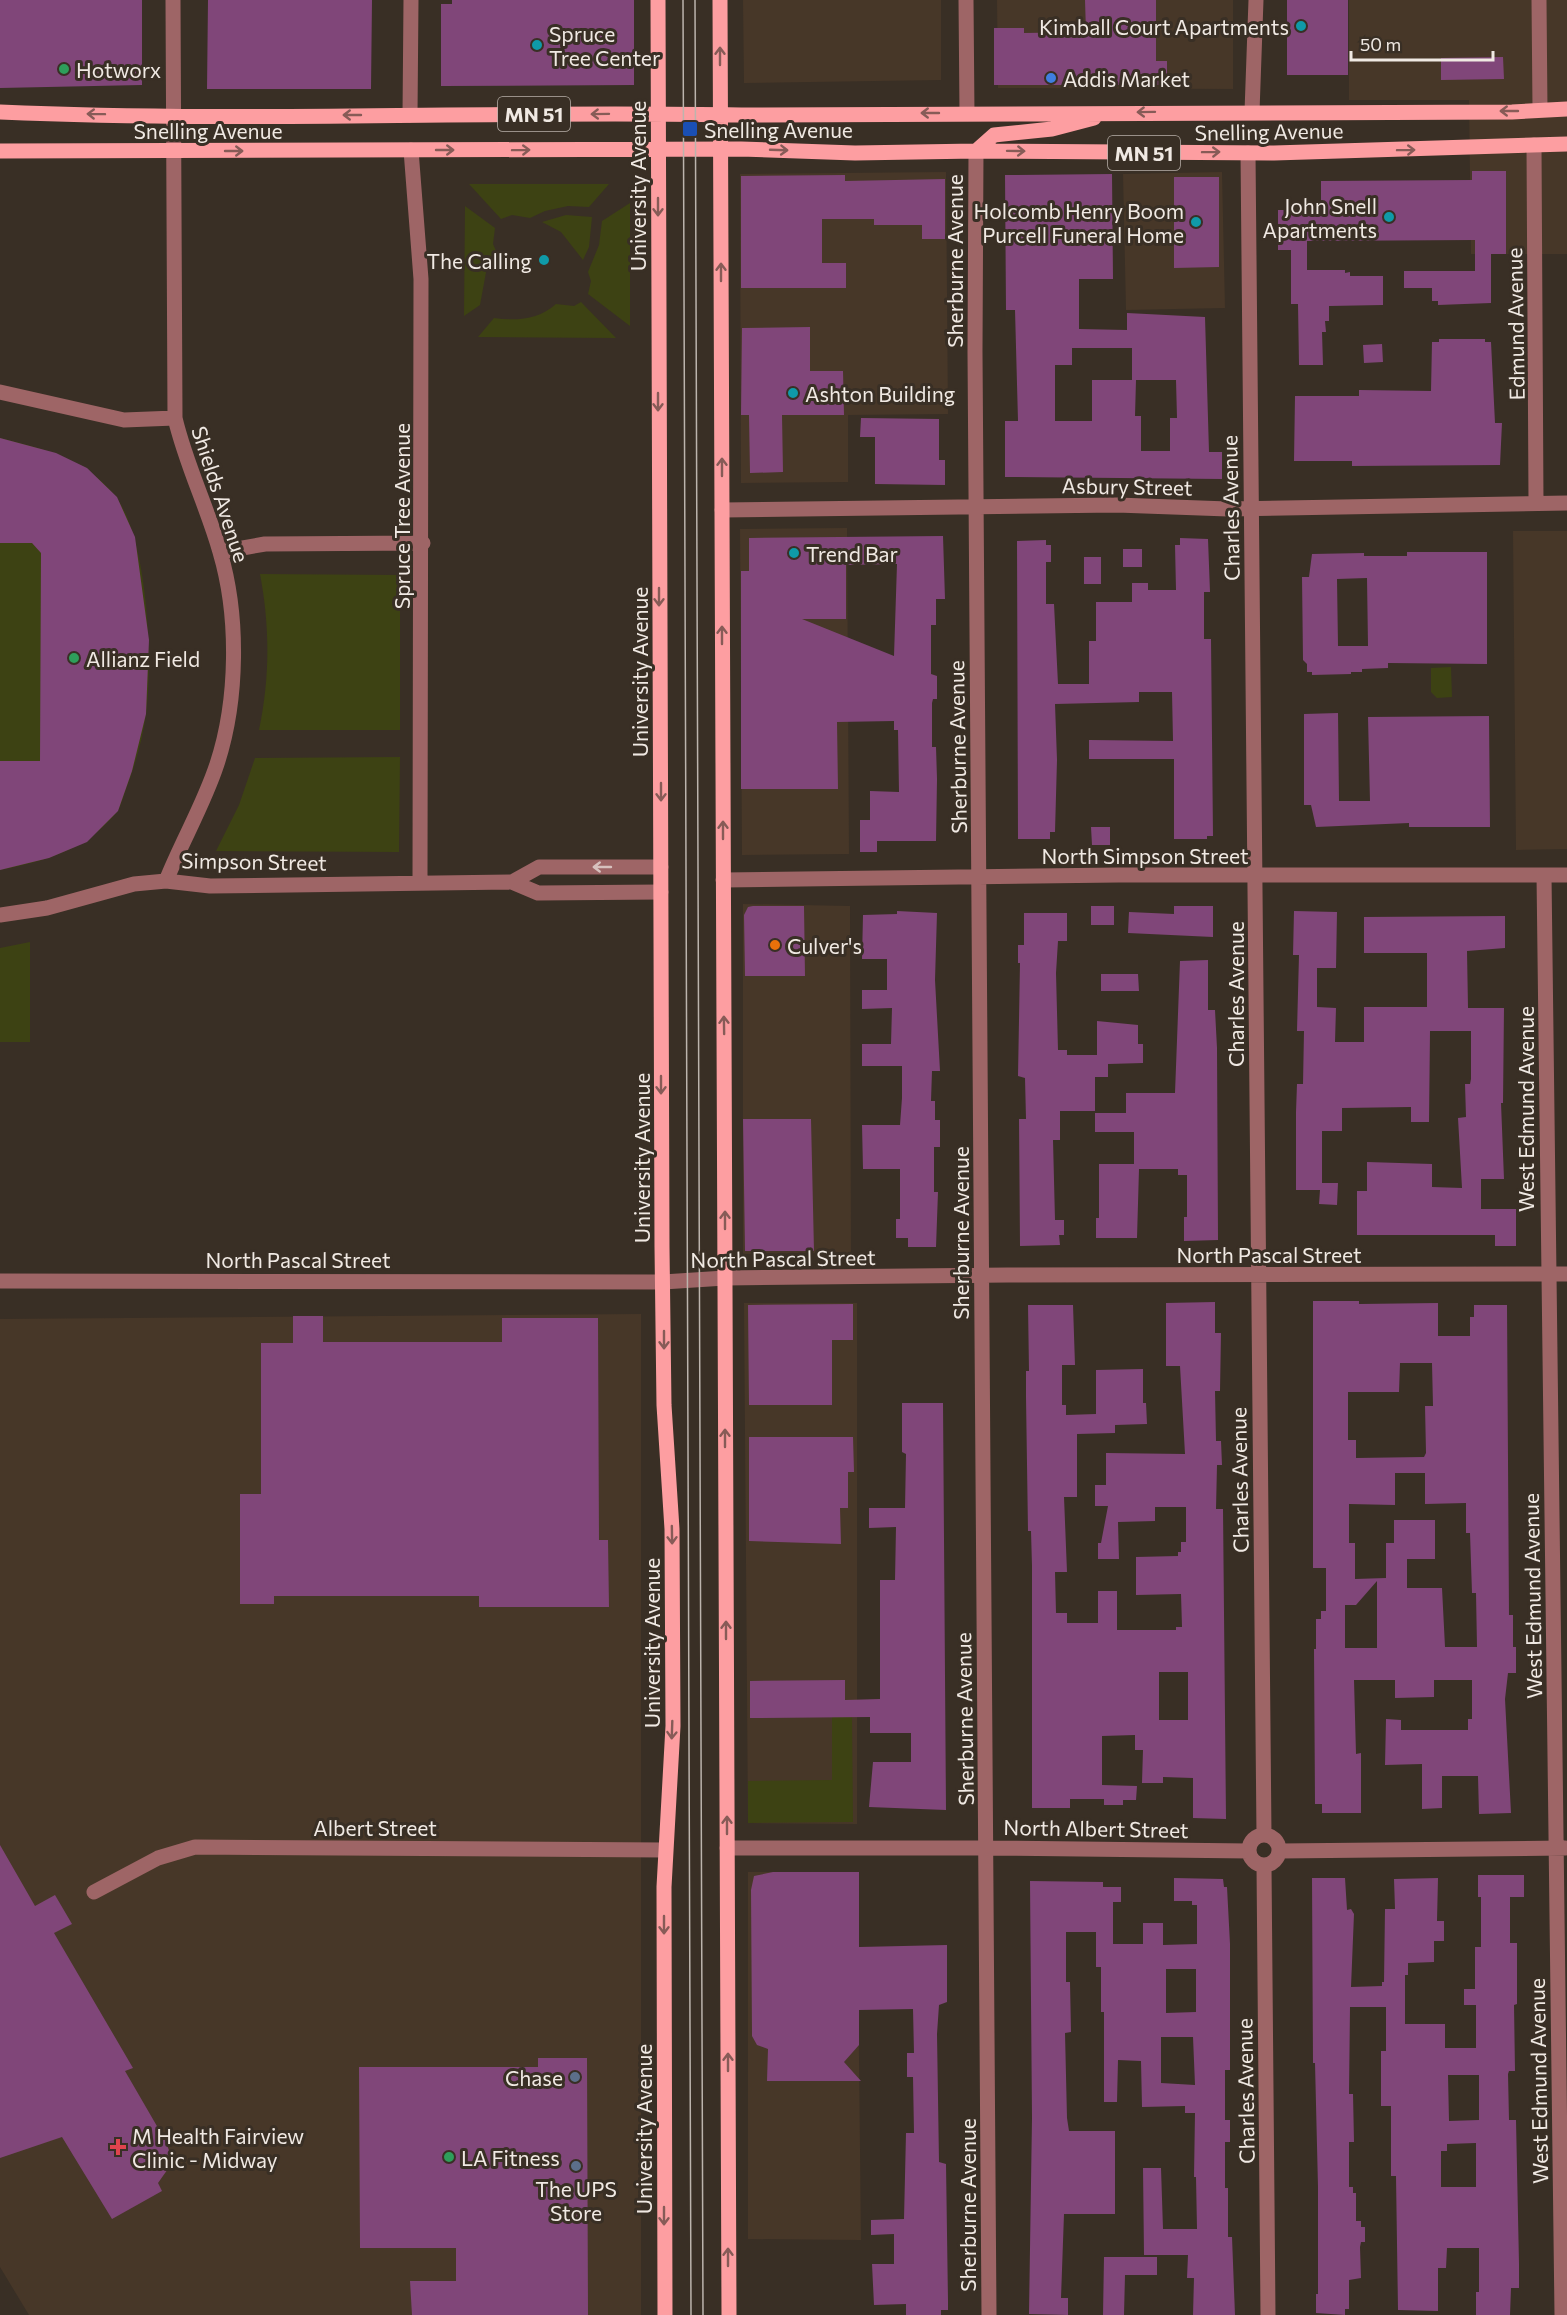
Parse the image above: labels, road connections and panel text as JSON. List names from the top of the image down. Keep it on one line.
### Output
{"streets":{"main road":["MN 51","Snelling Avenue","University Avenue"],"street":["Sherburne Avenue","Edmund Avenue","Asbury Street","Shields Avenue","Charles Avenue","Spruce Tree Avenue","North Simpson Street","Simpson Street","West Edmund Avenue","North Pascal Street","Albert Street","North Albert Street"]},"crossings":[["Snelling Avenue","University Avenue"],["Snelling Avenue","Sherburne Avenue"],["Snelling Avenue","Edmund Avenue"],["Snelling Avenue","Shields Avenue"],["Snelling Avenue","Charles Avenue"],["Snelling Avenue","Spruce Tree Avenue"],["University Avenue","Simpson Street"],["University Avenue","North Pascal Street"],["University Avenue","Albert Street"],["Sherburne Avenue","Asbury Street"],["Sherburne Avenue","North Simpson Street"],["Sherburne Avenue","North Pascal Street"],["Sherburne Avenue","North Albert Street"],["Edmund Avenue","Asbury Street"],["Asbury Street","Charles Avenue"],["Shields Avenue","Simpson Street"],["Charles Avenue","North Simpson Street"],["Charles Avenue","North Pascal Street"],["Charles Avenue","North Albert Street"],["Spruce Tree Avenue","Simpson Street"],["North Simpson Street","West Edmund Avenue"],["West Edmund Avenue","North Pascal Street"]],"places":{"other":["Kimball Court Apartments","Spruce Tree Center","Hotworx","Addis Market","John Snell Apartments","Holcomb Henry Boom Purcell Funeral Home","The Calling","Ashton Building","Trend Bar","Allianz Field","Culver's","Chase","LA Fitness","The UPS Store"],"transit":["Snelling Avenue"],"health":["M Health Fairview Clinic - Midway"]},"scale_bar":"50 m"}
